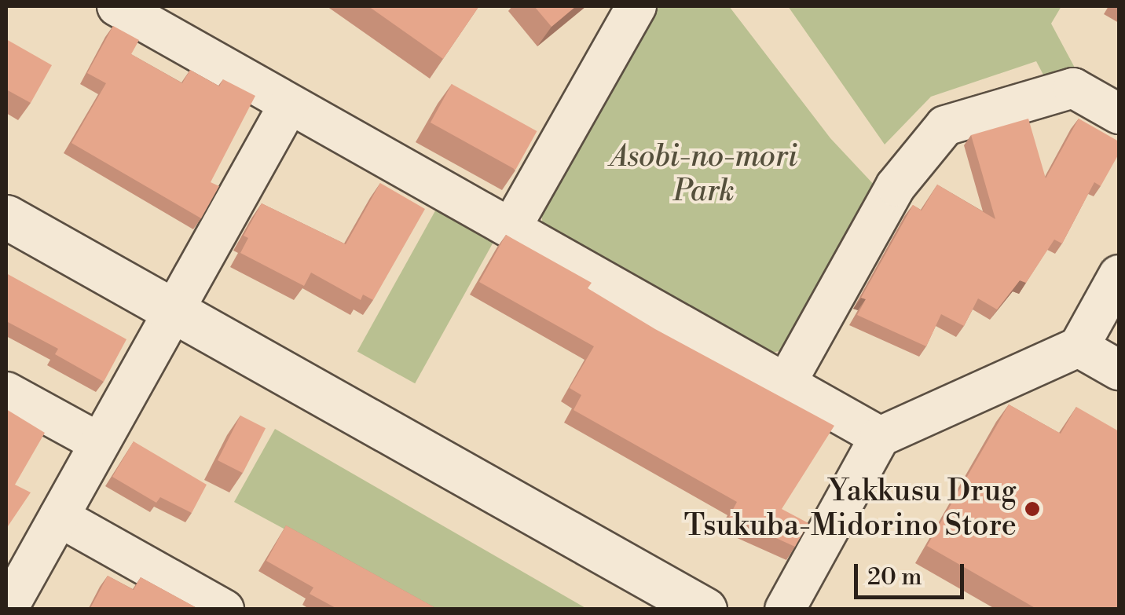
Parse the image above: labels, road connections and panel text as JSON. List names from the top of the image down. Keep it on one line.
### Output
{"parks":["Asobi-no-mori Park"],"places":["Yakkusu Drug Tsukuba-Midorino Store"],"scale_bar":"20 m"}
